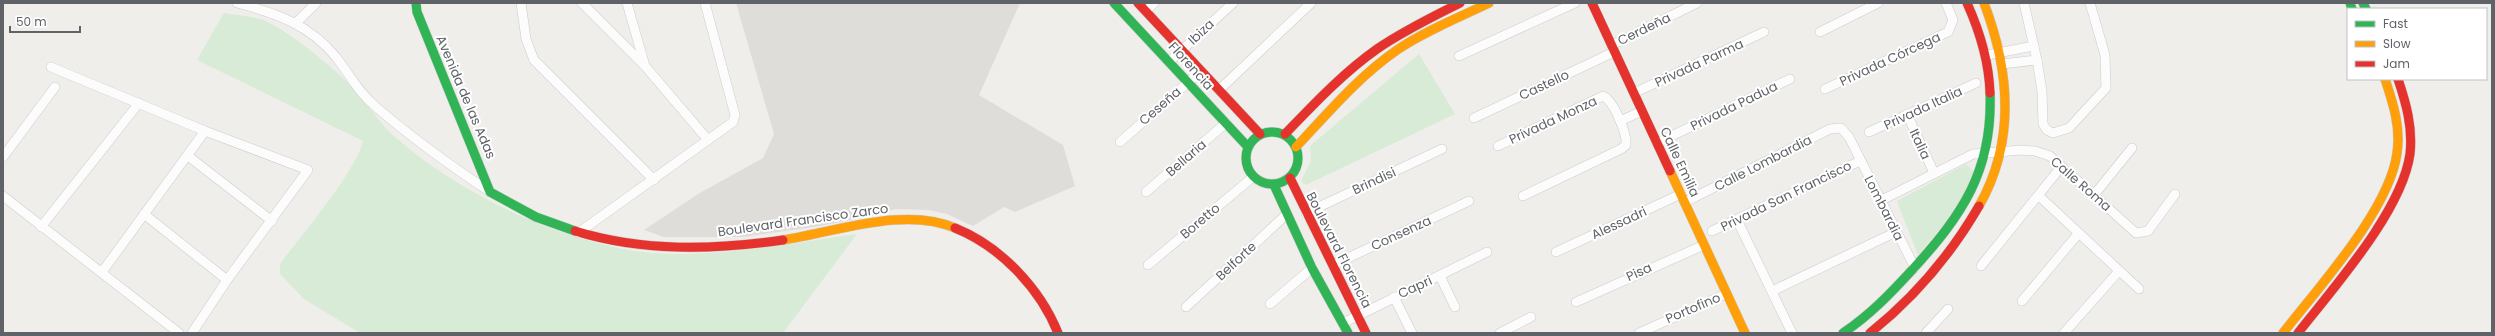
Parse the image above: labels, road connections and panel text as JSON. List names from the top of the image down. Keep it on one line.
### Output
{"streets":{"street":["Cerdeña","Ibiza","Privada Córcega","Privada Parma","Florencia","Castello","Avenida de las Adas","Ceseña","Privada Padua","Privada Italia","Privada Monza","Italia","Bellaria","Calle Emilia","Calle Lombardia","Brindisi","Calle Roma","Privada San Francisco","Lombardia","Boulevard Francisco Zarco","Boretto","Alessadri","Consenza","Boulevard Florencia","Belforte","Pisa","Capri","Portofino"]},"crossings":[["Cerdeña","Castello"],["Cerdeña","Calle Emilia"],["Ibiza","Florencia"],["Privada Parma","Calle Emilia"],["Florencia","Ceseña"],["Florencia","Bellaria"],["Florencia","Boretto"],["Florencia","Boulevard Florencia"],["Castello","Calle Emilia"],["Avenida de las Adas","Boulevard Francisco Zarco"],["Privada Padua","Calle Emilia"],["Privada Italia","Italia"],["Italia","Calle Roma"],["Calle Emilia","Calle Lombardia"],["Calle Emilia","Alessadri"],["Calle Emilia","Pisa"],["Calle Emilia","Portofino"],["Calle Lombardia","Lombardia"],["Calle Lombardia","Alessadri"],["Brindisi","Boulevard Florencia"],["Calle Roma","Lombardia"],["Privada San Francisco","Lombardia"],["Boretto","Boulevard Florencia"],["Consenza","Boulevard Florencia"],["Boulevard Florencia","Capri"]],"legend":["Fast","Slow","Jam"],"scale_bar":"50 m"}
